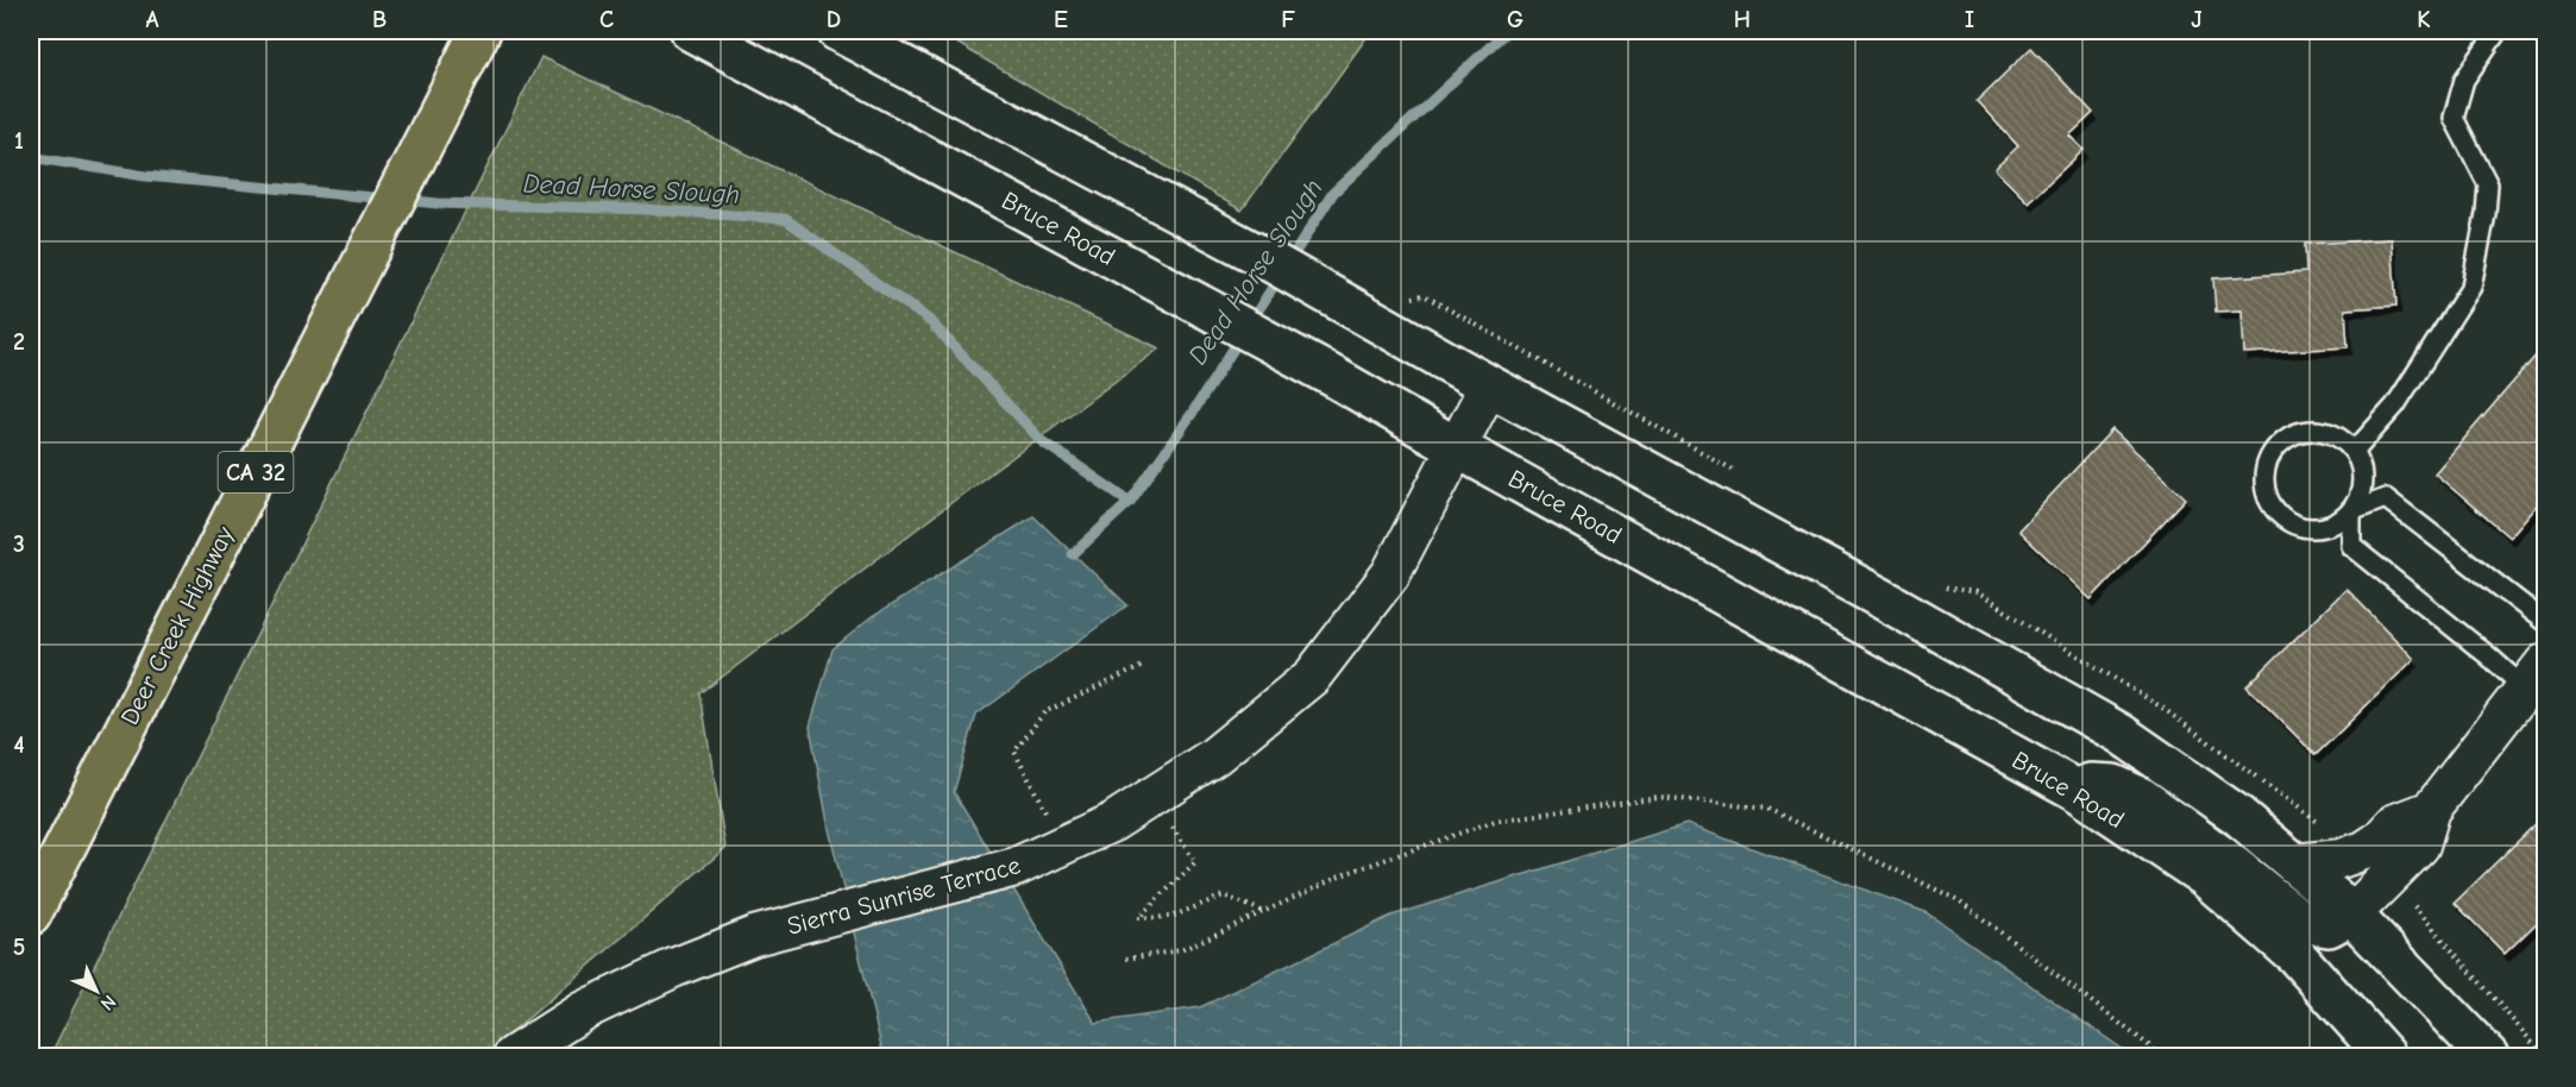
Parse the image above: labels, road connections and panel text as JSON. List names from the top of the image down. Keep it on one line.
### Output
{"streets":{"main road":["Bruce Road","CA 32","Deer Creek Highway"],"street":["Sierra Sunrise Terrace"]},"crossings":[["Bruce Road","Sierra Sunrise Terrace"]],"water":["Dead Horse Slough"],"north":"bottom right","grid":{"columns":["A","B","C","D","E","F","G","H","I","J","K"],"rows":["1","2","3","4","5"]}}
